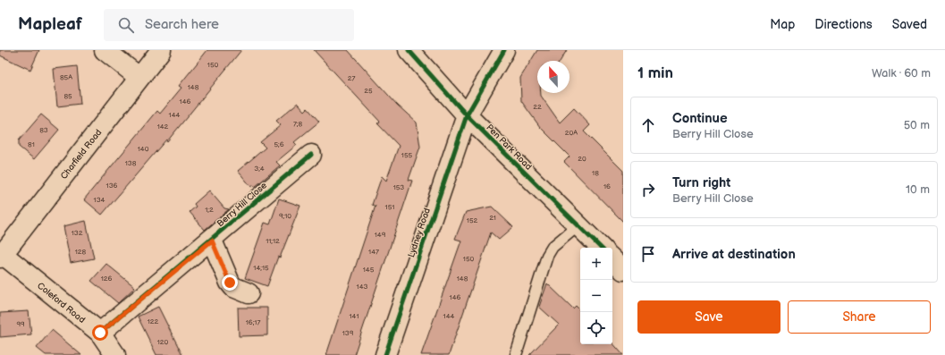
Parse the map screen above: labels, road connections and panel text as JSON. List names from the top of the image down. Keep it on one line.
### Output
{"streets":{"street":["Pen Park Road","Charfield Road","Berry Hill Close","Lydney Road","Coleford Road"]},"crossings":[["Pen Park Road","Lydney Road"],["Charfield Road","Coleford Road"],["Berry Hill Close","Coleford Road"]],"house_numbers":["150","85A","27","148","25","85","146","22","144","7;8","142","83","20A","81","5;6","140","155","20","138","3;4","18","136","16","153","134","151","1;2","9;10","21","152","132","149","11;12","128","147","150","14;15","145","126","148","143","146","141","144","122","16;17","99","139","120"],"north":"top","page":{"header":"Mapleaf","search":"Search here","nav":["Map","Directions","Saved"],"heading":["1 min","Walk · 60 m"],"list":[["Continue","Berry Hill Close","50 m"],["Turn right","Berry Hill Close","10 m"],"Arrive at destination"],"map_buttons":["+","−"],"buttons":["Save","Share"]}}
